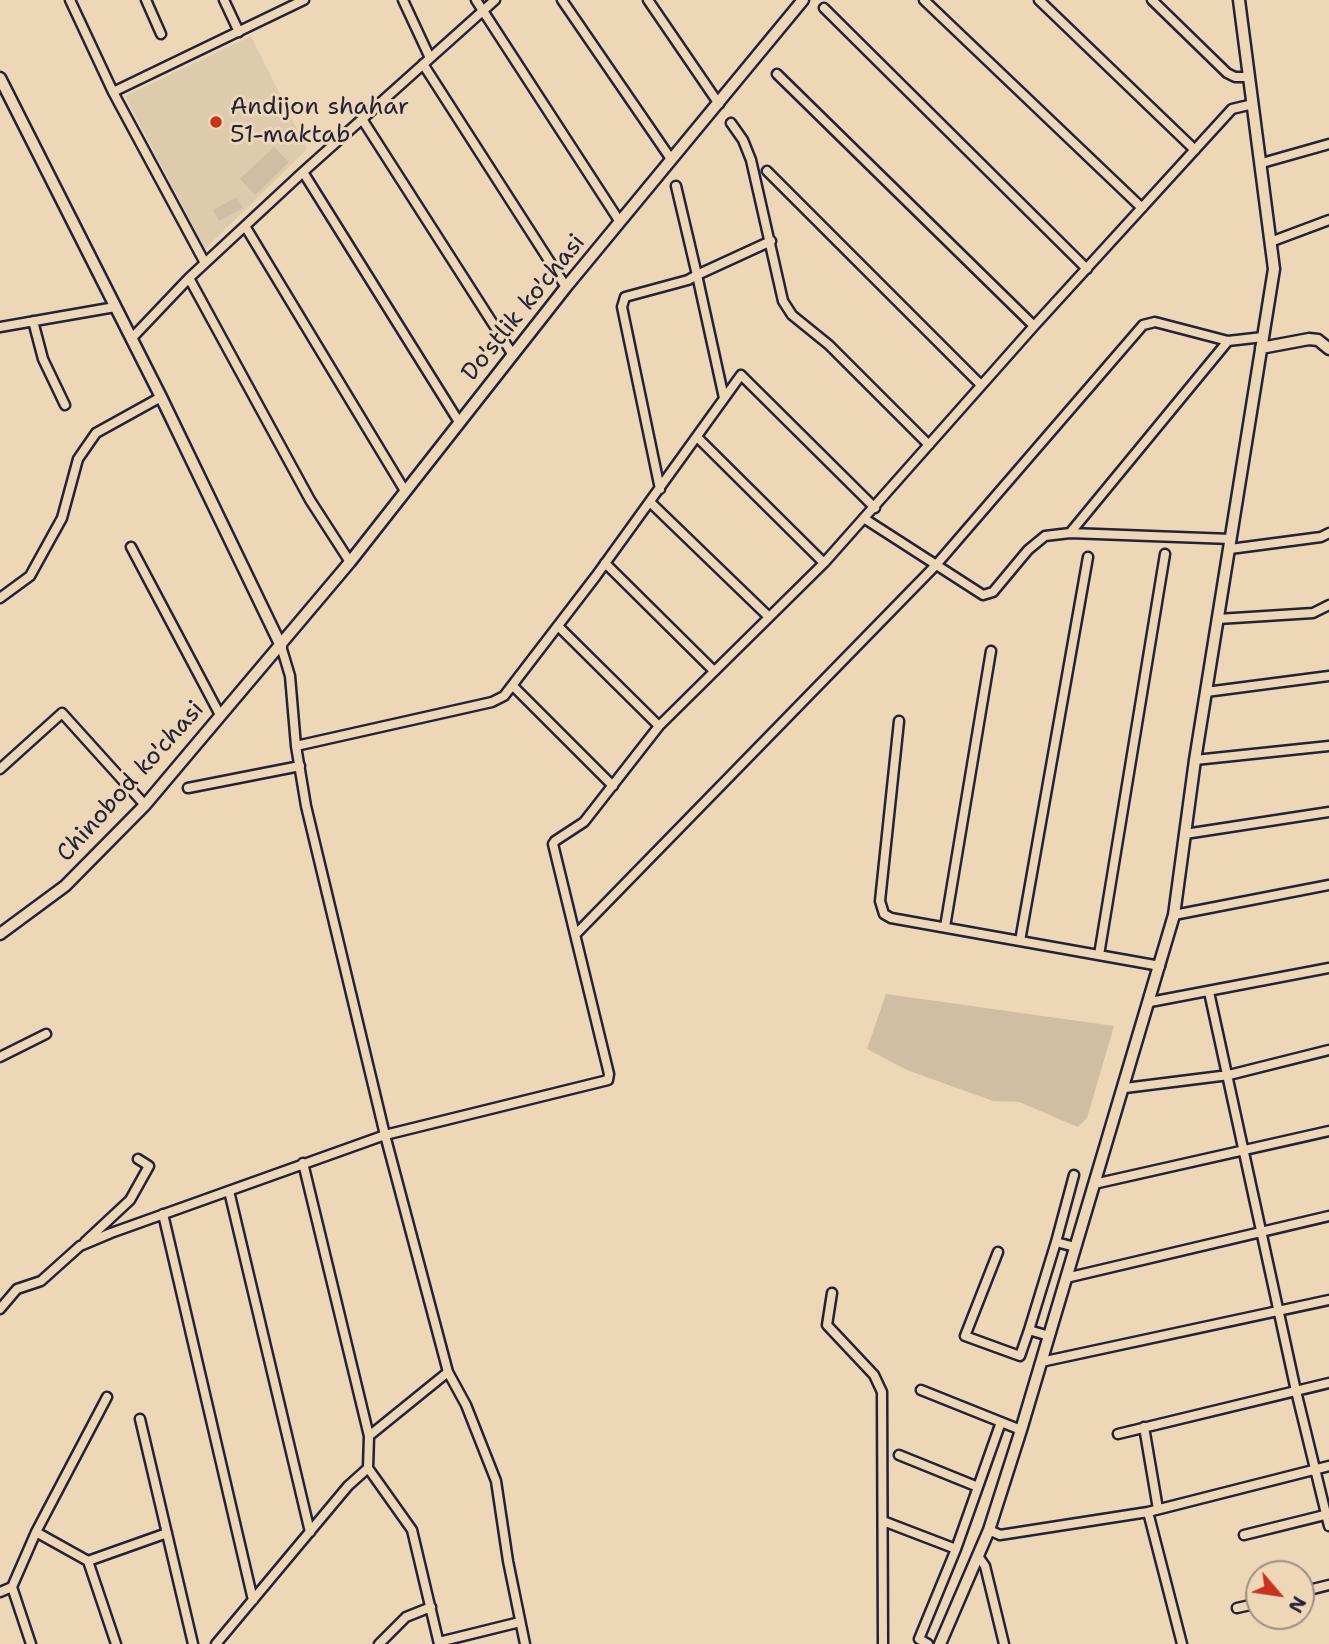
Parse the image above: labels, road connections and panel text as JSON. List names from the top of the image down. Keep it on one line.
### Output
{"streets":{"street":["Do'stlik ko'chasi","Chinobod ko'chasi"]},"crossings":[["Do'stlik ko'chasi","Chinobod ko'chasi"]],"places":["Andijon shahar 51-maktab"],"north":"bottom right"}
